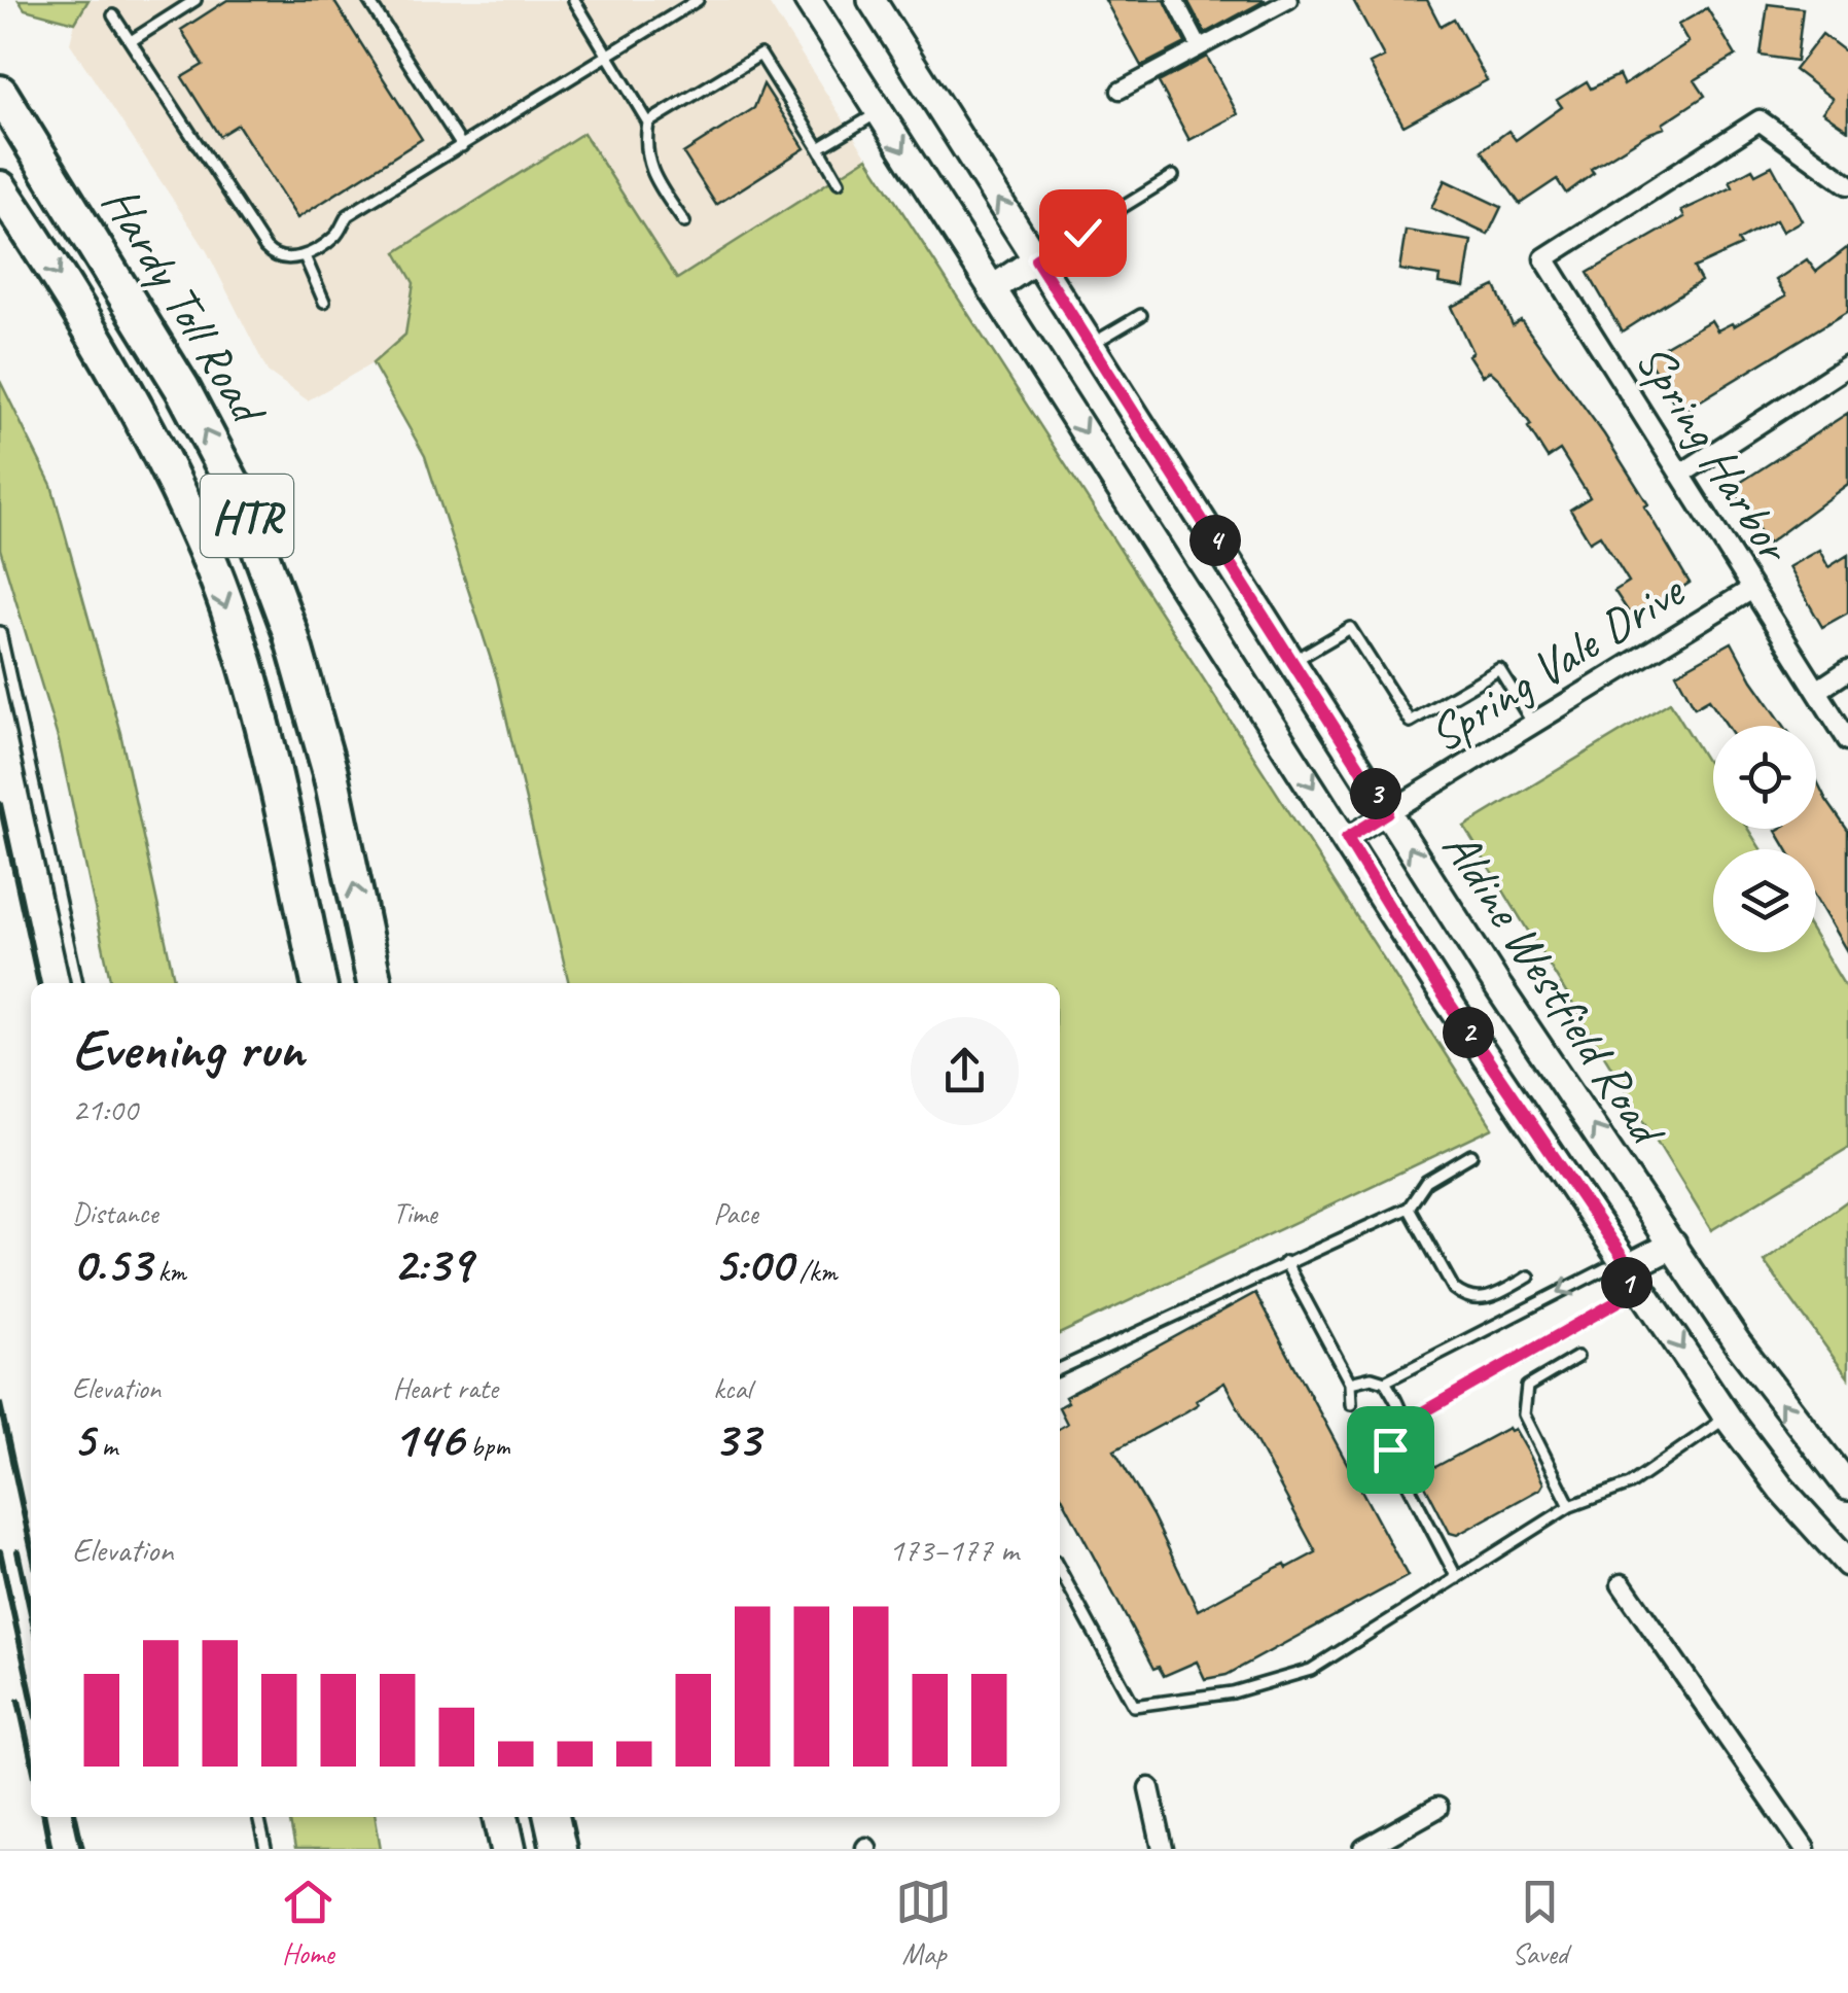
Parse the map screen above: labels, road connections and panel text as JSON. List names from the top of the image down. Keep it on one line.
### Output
{"streets":{"highway":["Hardy Toll Road","HTR"],"main road":["Aldine Westfield Road"],"street":["Spring Harbor","Spring Vale Drive"]},"crossings":[["Spring Harbor","Spring Vale Drive"],["Spring Vale Drive","Aldine Westfield Road"]],"page":{"pins":["4","3","2","1"],"heading":["Evening run","21:00"],"stats":[["Distance","0.53 km"],["Time","2:39"],["Pace","5:00 /km"],["Elevation","5 m"],["Heart rate","146 bpm"],["kcal","33"]],"chart":["Elevation","173–177 m"],"tabs":["Home","Map","Saved"]}}
